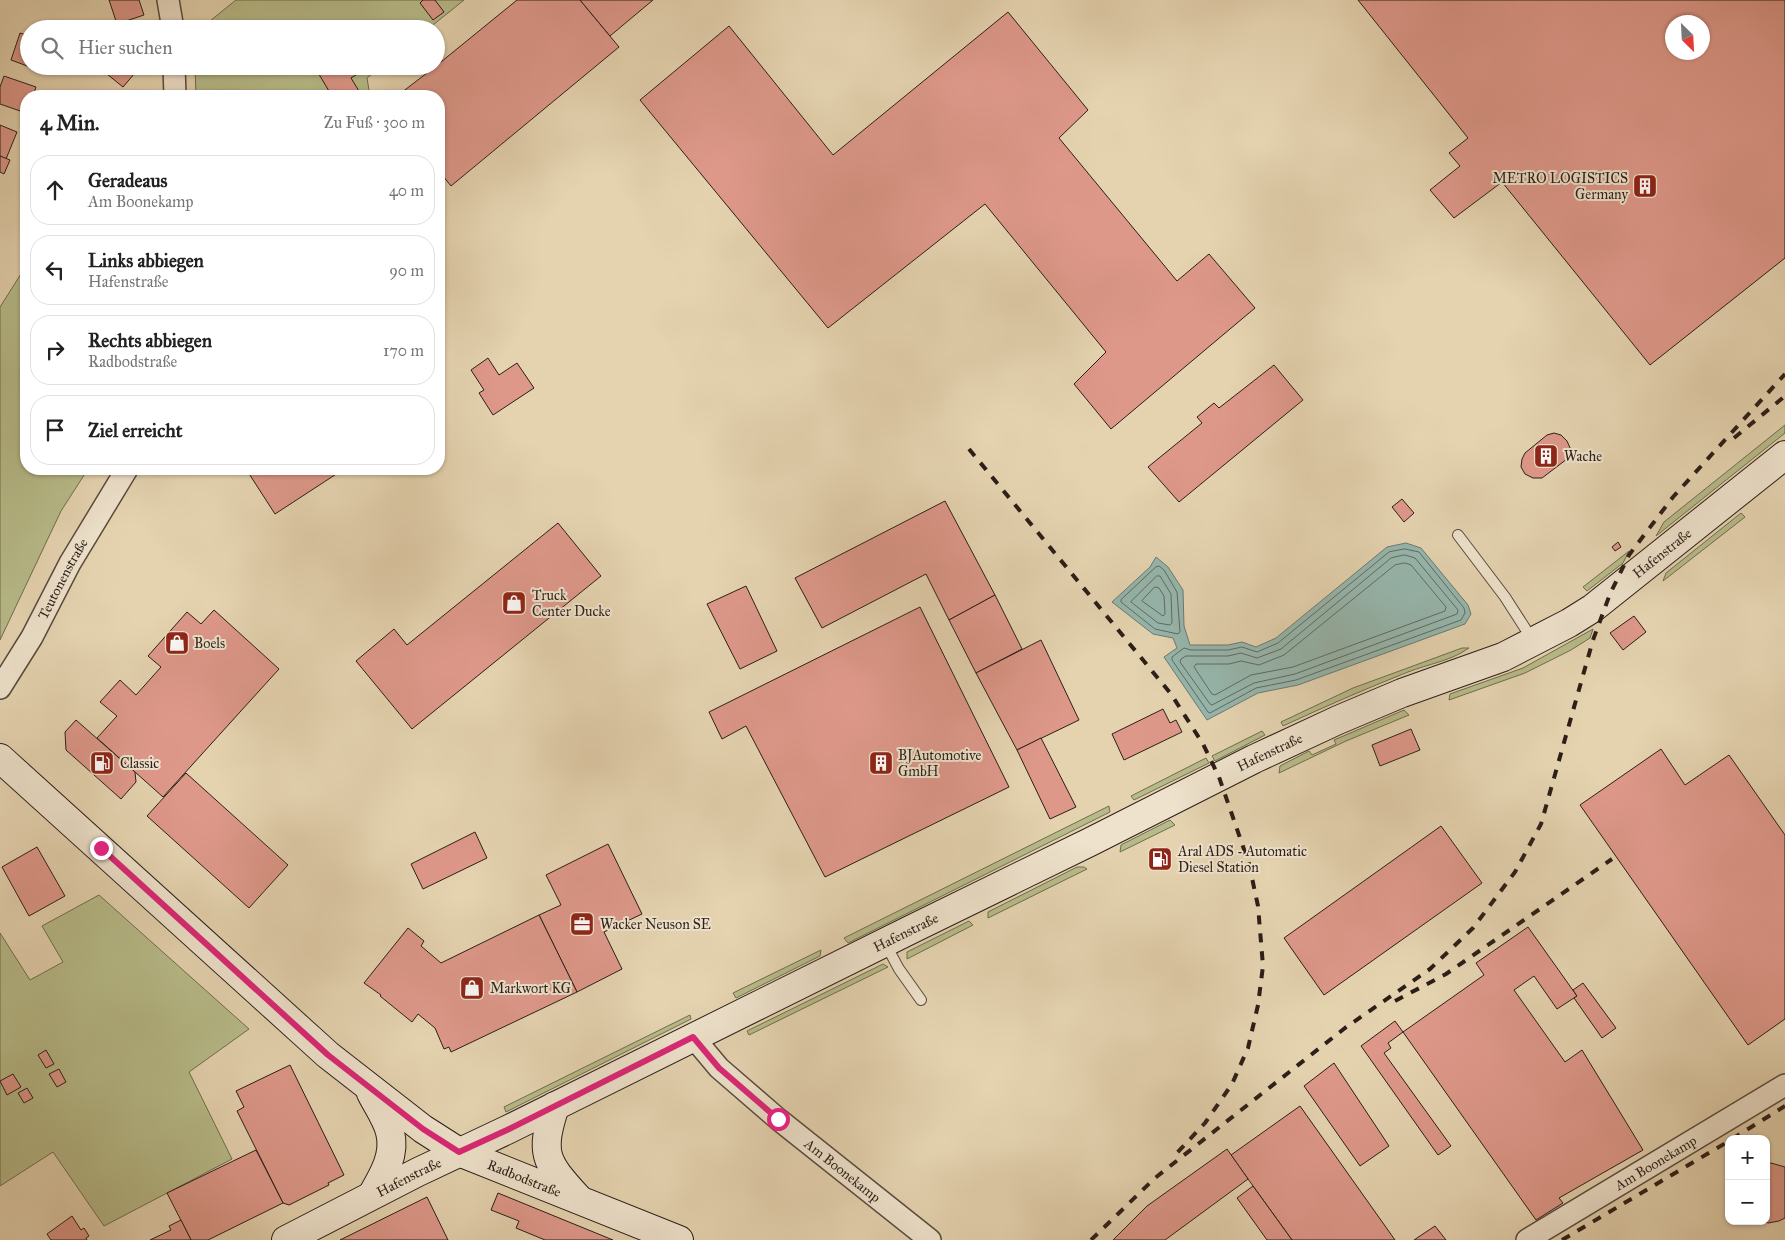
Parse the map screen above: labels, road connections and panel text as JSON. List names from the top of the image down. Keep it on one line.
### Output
{"streets":{"street":["Hafenstraße","Teutonenstraße","Am Boonekamp","Radbodstraße"]},"crossings":[["Hafenstraße","Am Boonekamp"],["Hafenstraße","Radbodstraße"]],"places":{"building":["METRO LOGISTICS Germany","Wache","BJAutomotive GmbH"],"shop":["Truck Center Ducke","Boels","Markwort KG"],"fuel station":["Classic","Aral ADS - Automatic Diesel Station"],"office":["Wacker Neuson SE"]},"north":"bottom right","page":{"search":"Hier suchen","heading":["4 Min.","Zu Fuß · 300 m"],"list":[["Geradeaus","Am Boonekamp","40 m"],["Links abbiegen","Hafenstraße","90 m"],["Rechts abbiegen","Radbodstraße","170 m"],"Ziel erreicht"],"map_buttons":["+","−"]}}
